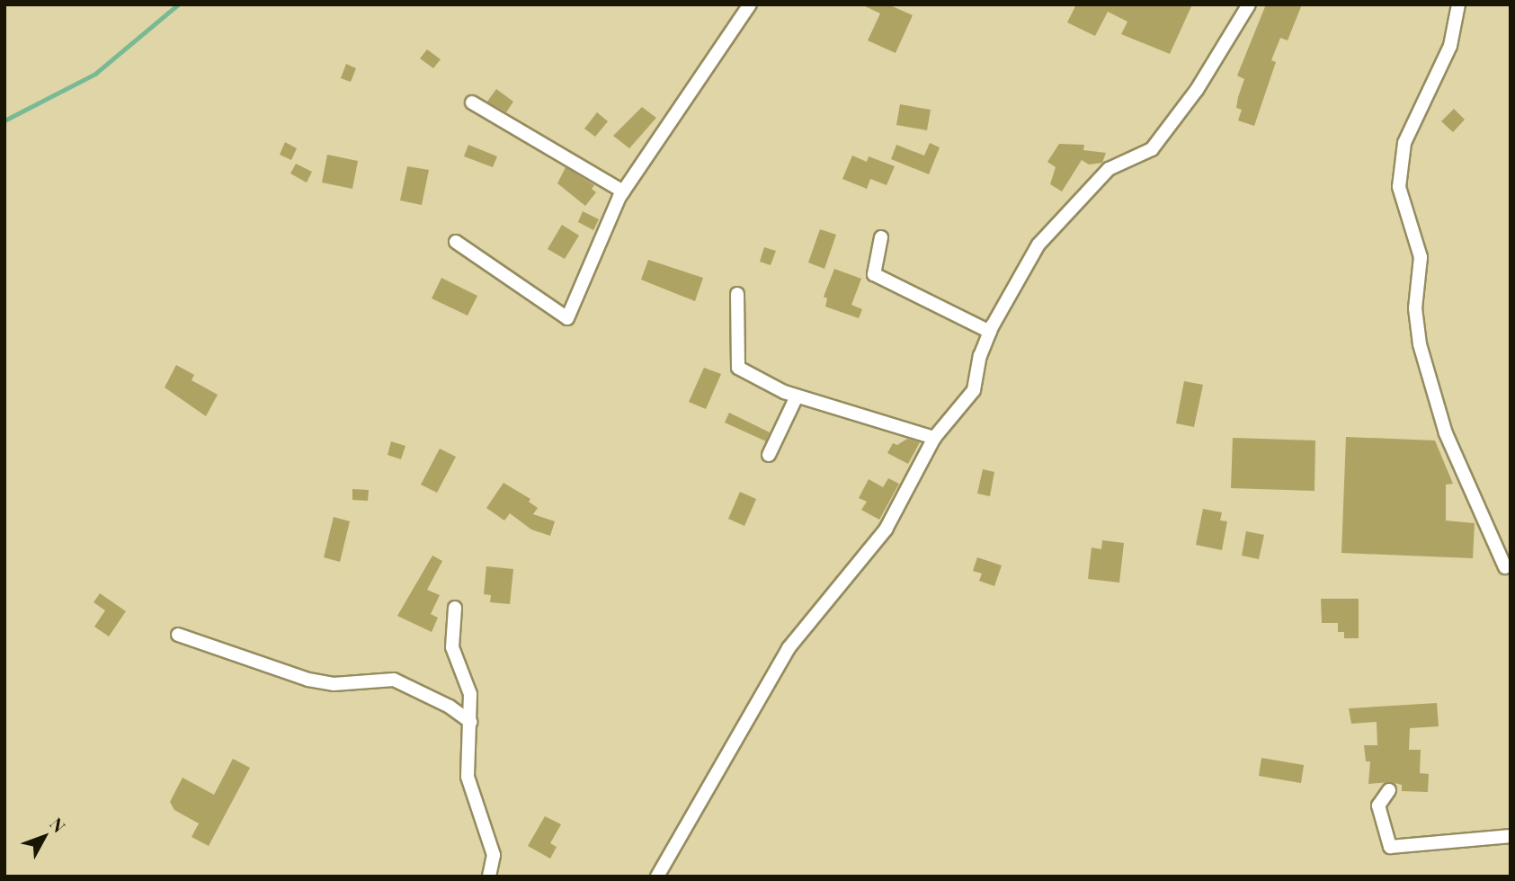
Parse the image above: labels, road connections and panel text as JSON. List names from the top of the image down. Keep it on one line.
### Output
{"north":"top right"}
